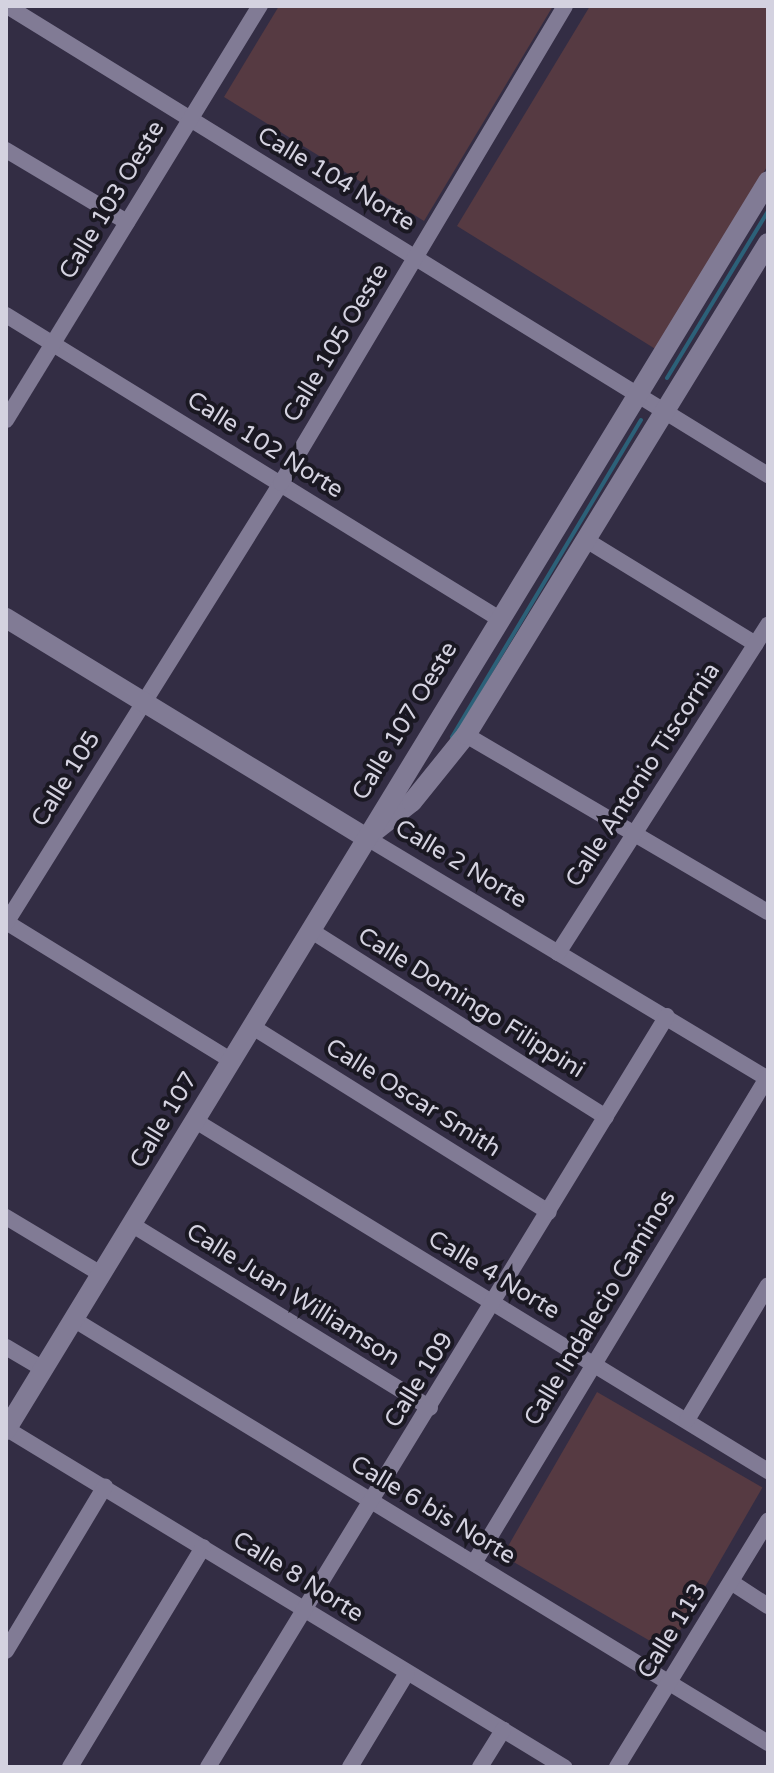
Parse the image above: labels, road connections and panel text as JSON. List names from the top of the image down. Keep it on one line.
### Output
{"streets":{"street":["Calle 104 Norte","Calle 103 Oeste","Calle 105 Oeste","Calle 102 Norte","Calle 107 Oeste","Calle Antonio Tiscornia","Calle 105","Calle 2 Norte","Calle Domingo Filippini","Calle Oscar Smith","Calle 107","Calle 4 Norte","Calle Juan Williamson","Calle Indalecio Caminos","Calle 109","Calle 6 bis Norte","Calle 8 Norte","Calle 113"]},"crossings":[["Calle 104 Norte","Calle 103 Oeste"],["Calle 104 Norte","Calle 105 Oeste"],["Calle 104 Norte","Calle 107 Oeste"],["Calle 103 Oeste","Calle 102 Norte"],["Calle 105 Oeste","Calle 102 Norte"],["Calle 105 Oeste","Calle 105"],["Calle 105 Oeste","Calle 2 Norte"],["Calle 102 Norte","Calle 107 Oeste"],["Calle 107 Oeste","Calle 2 Norte"],["Calle 107 Oeste","Calle 107"],["Calle Antonio Tiscornia","Calle 2 Norte"],["Calle 105","Calle 2 Norte"],["Calle 2 Norte","Calle 107"],["Calle 2 Norte","Calle Indalecio Caminos"],["Calle 2 Norte","Calle 109"],["Calle Domingo Filippini","Calle 107"],["Calle Domingo Filippini","Calle 109"],["Calle Oscar Smith","Calle 107"],["Calle Oscar Smith","Calle 109"],["Calle 107","Calle 4 Norte"],["Calle 107","Calle Juan Williamson"],["Calle 107","Calle 6 bis Norte"],["Calle 107","Calle 8 Norte"],["Calle 4 Norte","Calle Indalecio Caminos"],["Calle 4 Norte","Calle 109"],["Calle Juan Williamson","Calle 109"],["Calle Indalecio Caminos","Calle 6 bis Norte"],["Calle 109","Calle 6 bis Norte"],["Calle 109","Calle 8 Norte"],["Calle 6 bis Norte","Calle 113"]]}
